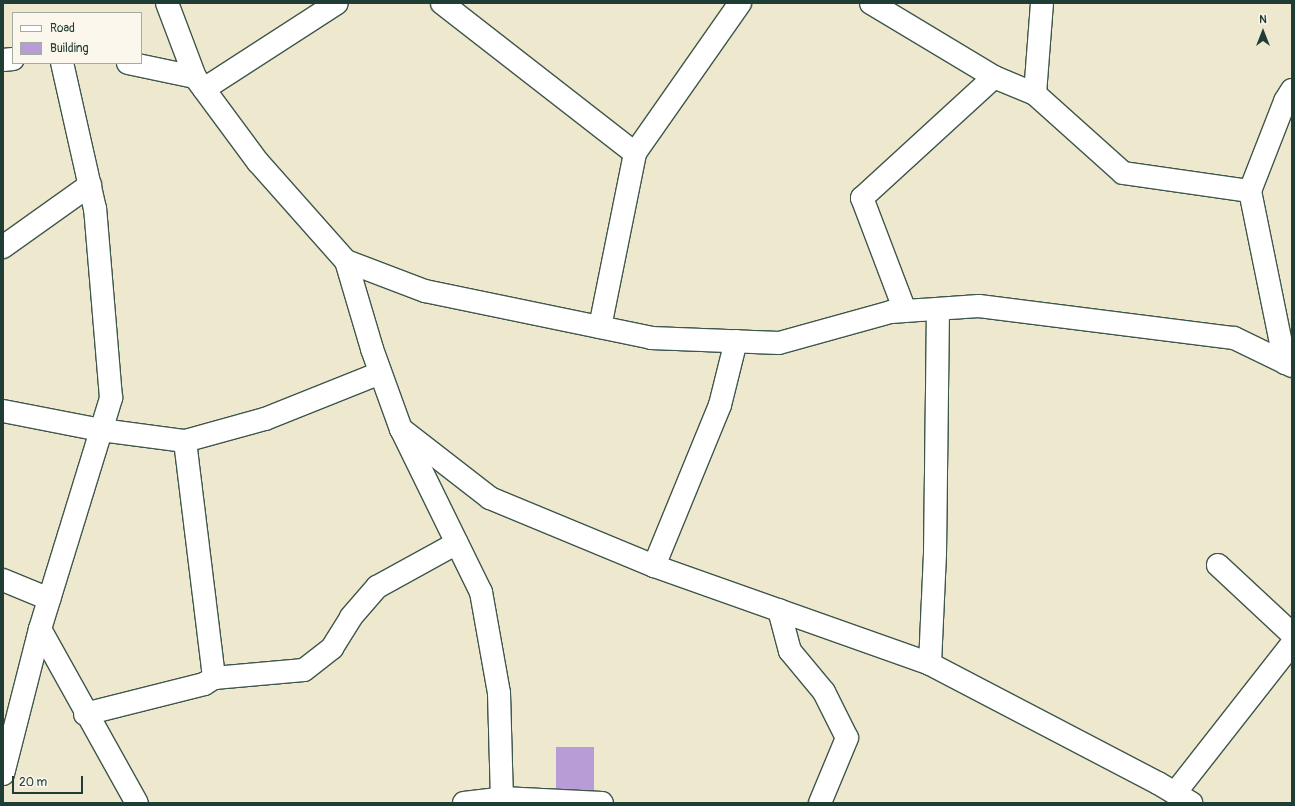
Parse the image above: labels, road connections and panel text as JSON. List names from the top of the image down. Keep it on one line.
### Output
{"legend":["Road","Building"],"scale_bar":"20 m","north":"top"}
